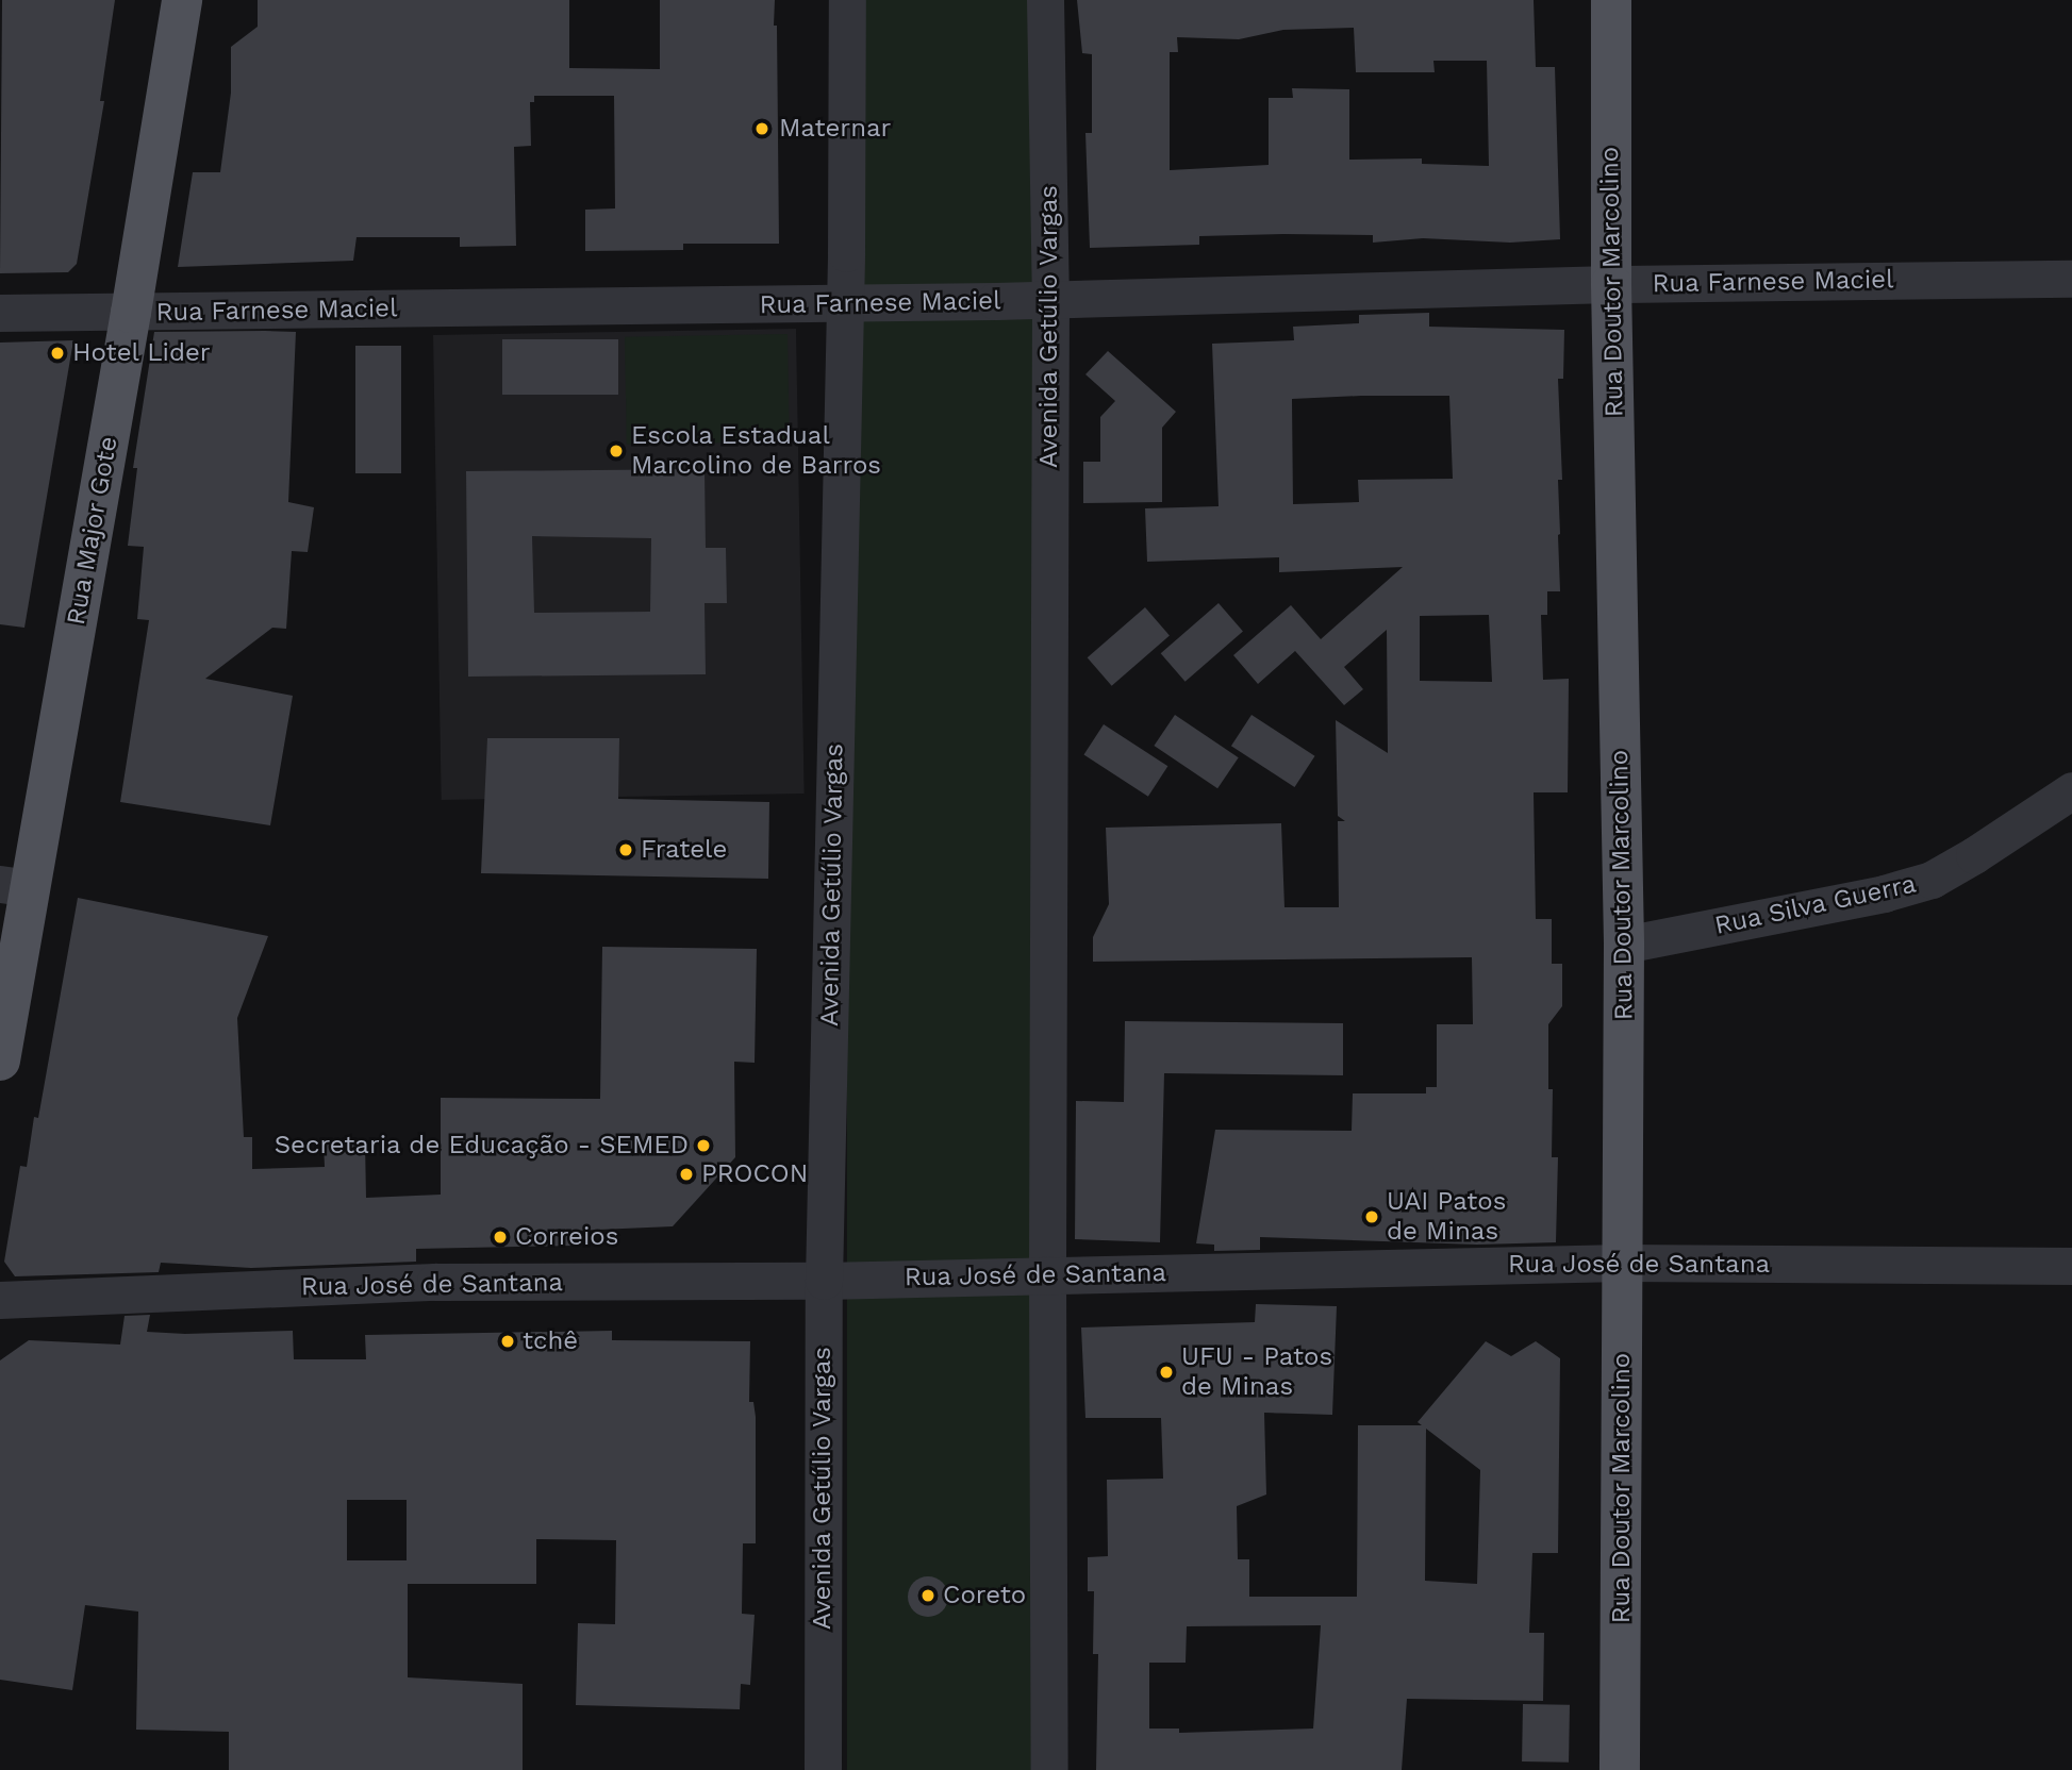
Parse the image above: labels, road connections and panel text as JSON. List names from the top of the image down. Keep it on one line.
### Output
{"streets":{"main road":["Rua Doutor Marcolino","Rua Major Gote"],"street":["Rua Farnese Maciel","Avenida Getúlio Vargas","Rua Silva Guerra","Rua José de Santana"]},"crossings":[["Rua Doutor Marcolino","Rua Farnese Maciel"],["Rua Doutor Marcolino","Rua Silva Guerra"],["Rua Doutor Marcolino","Rua José de Santana"],["Rua Farnese Maciel","Avenida Getúlio Vargas"],["Rua Farnese Maciel","Rua Major Gote"],["Avenida Getúlio Vargas","Rua José de Santana"]],"places":["Maternar","Hotel Lider","Escola Estadual Marcolino de Barros","Fratele","Secretaria de Educação - SEMED","PROCON","UAI Patos de Minas","Correios","tchê","UFU - Patos de Minas","Coreto"]}
